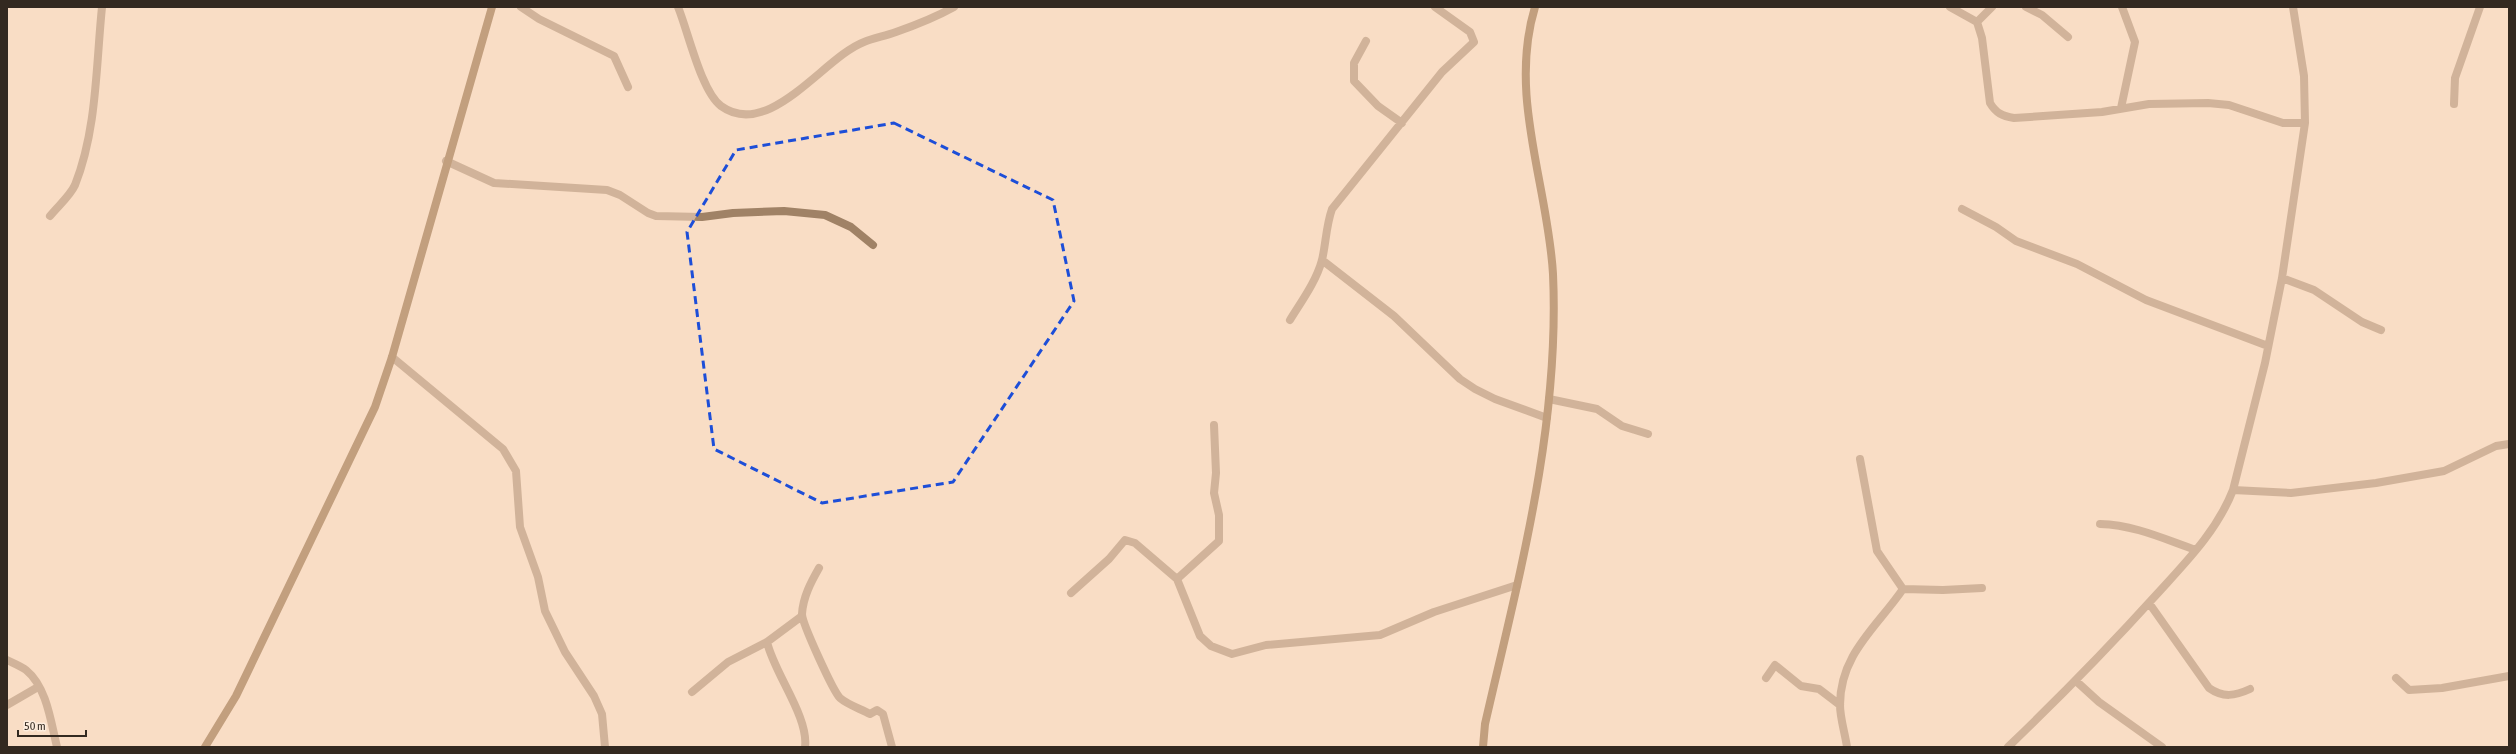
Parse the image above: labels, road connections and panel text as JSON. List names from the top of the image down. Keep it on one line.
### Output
{"scale_bar":"50 m"}
